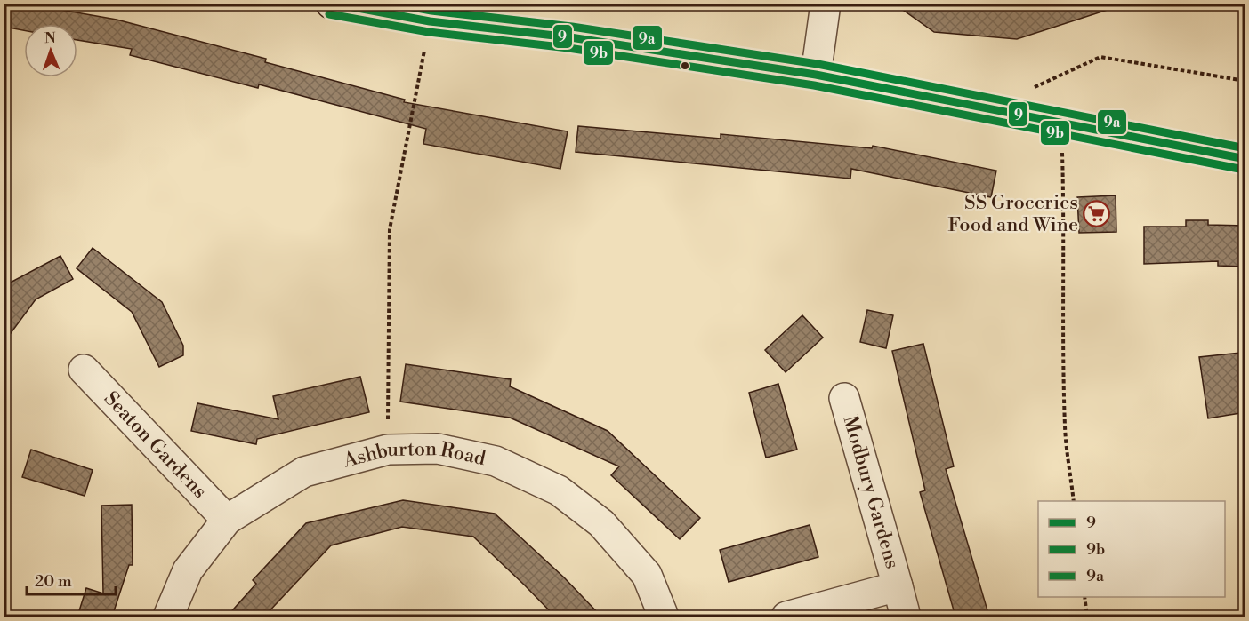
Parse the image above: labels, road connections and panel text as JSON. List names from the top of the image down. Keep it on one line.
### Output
{"streets":{"street":["Seaton Gardens","Ashburton Road","Modbury Gardens"]},"crossings":[["Seaton Gardens","Ashburton Road"]],"places":{"supermarket":["SS Groceries Food and Wine"]},"lines":["transit line 9","transit line 9a","transit line 9b"],"legend":["9","9b","9a"],"scale_bar":"20 m","north":"top"}
